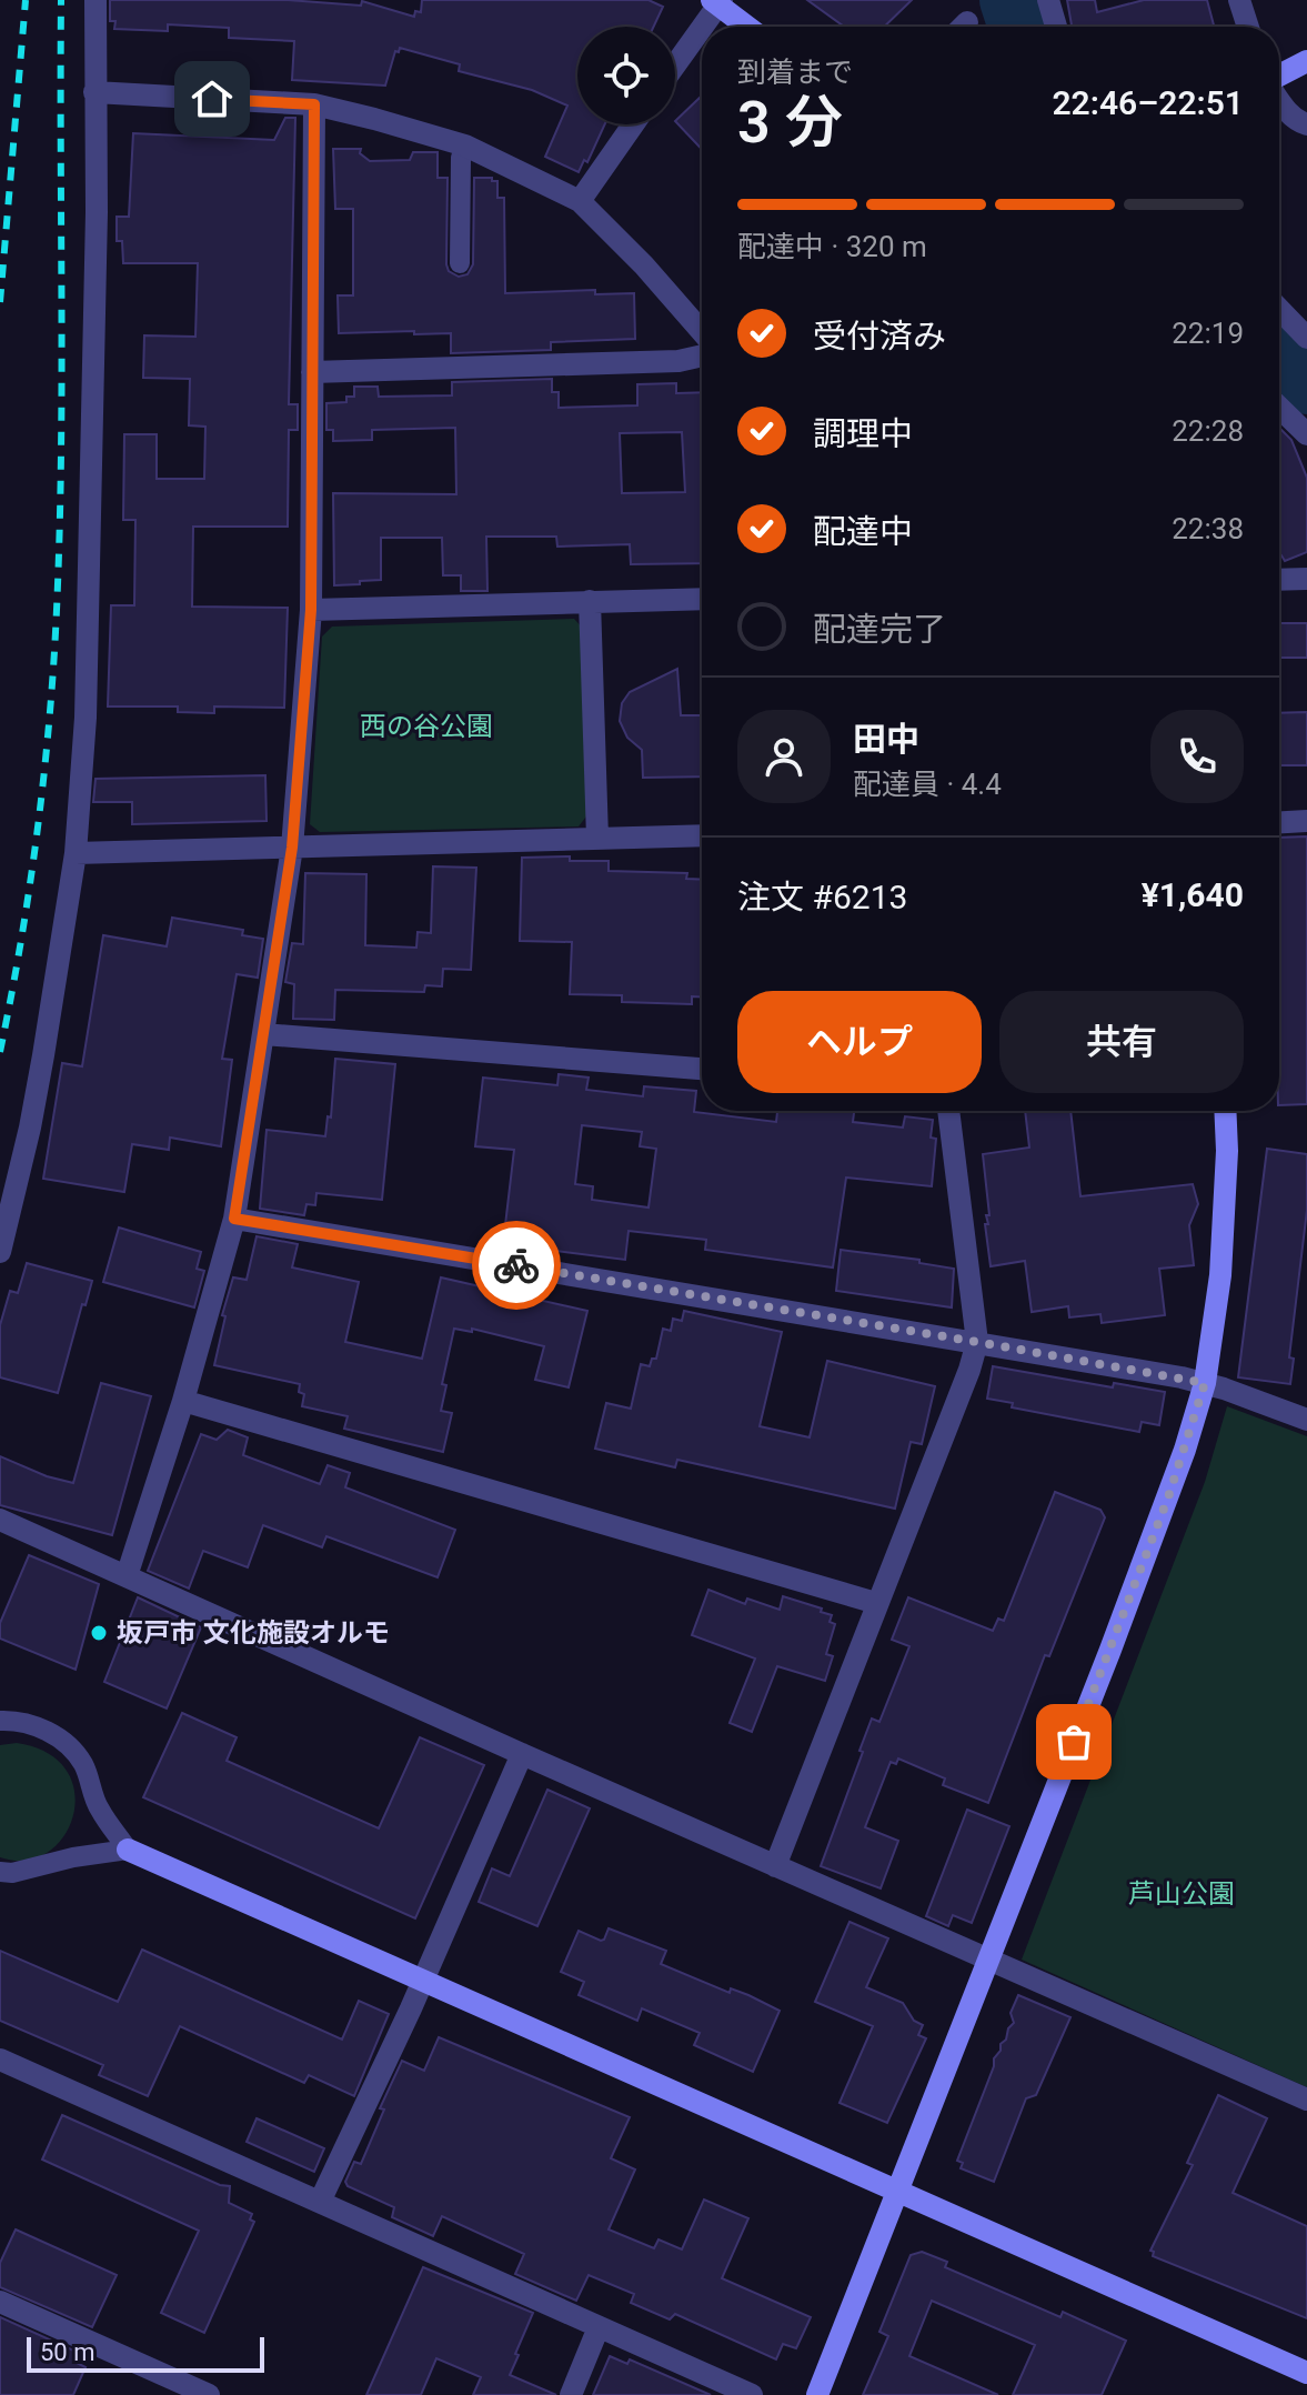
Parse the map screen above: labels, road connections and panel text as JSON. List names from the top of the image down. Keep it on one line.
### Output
{"parks":["西の谷公園","芦山公園"],"places":["坂戸市 文化施設オルモ"],"scale_bar":"50 m","page":{"heading":["3 分","到着まで","22:46–22:51"],"panel":["田中","配達員 · 4.4","注文 #6213","¥1,640"],"bar":"配達中 · 320 m","list":[["受付済み","22:19"],["調理中","22:28"],["配達中","22:38"],"配達完了"],"buttons":["ヘルプ","共有"],"scale":"50 m"}}
